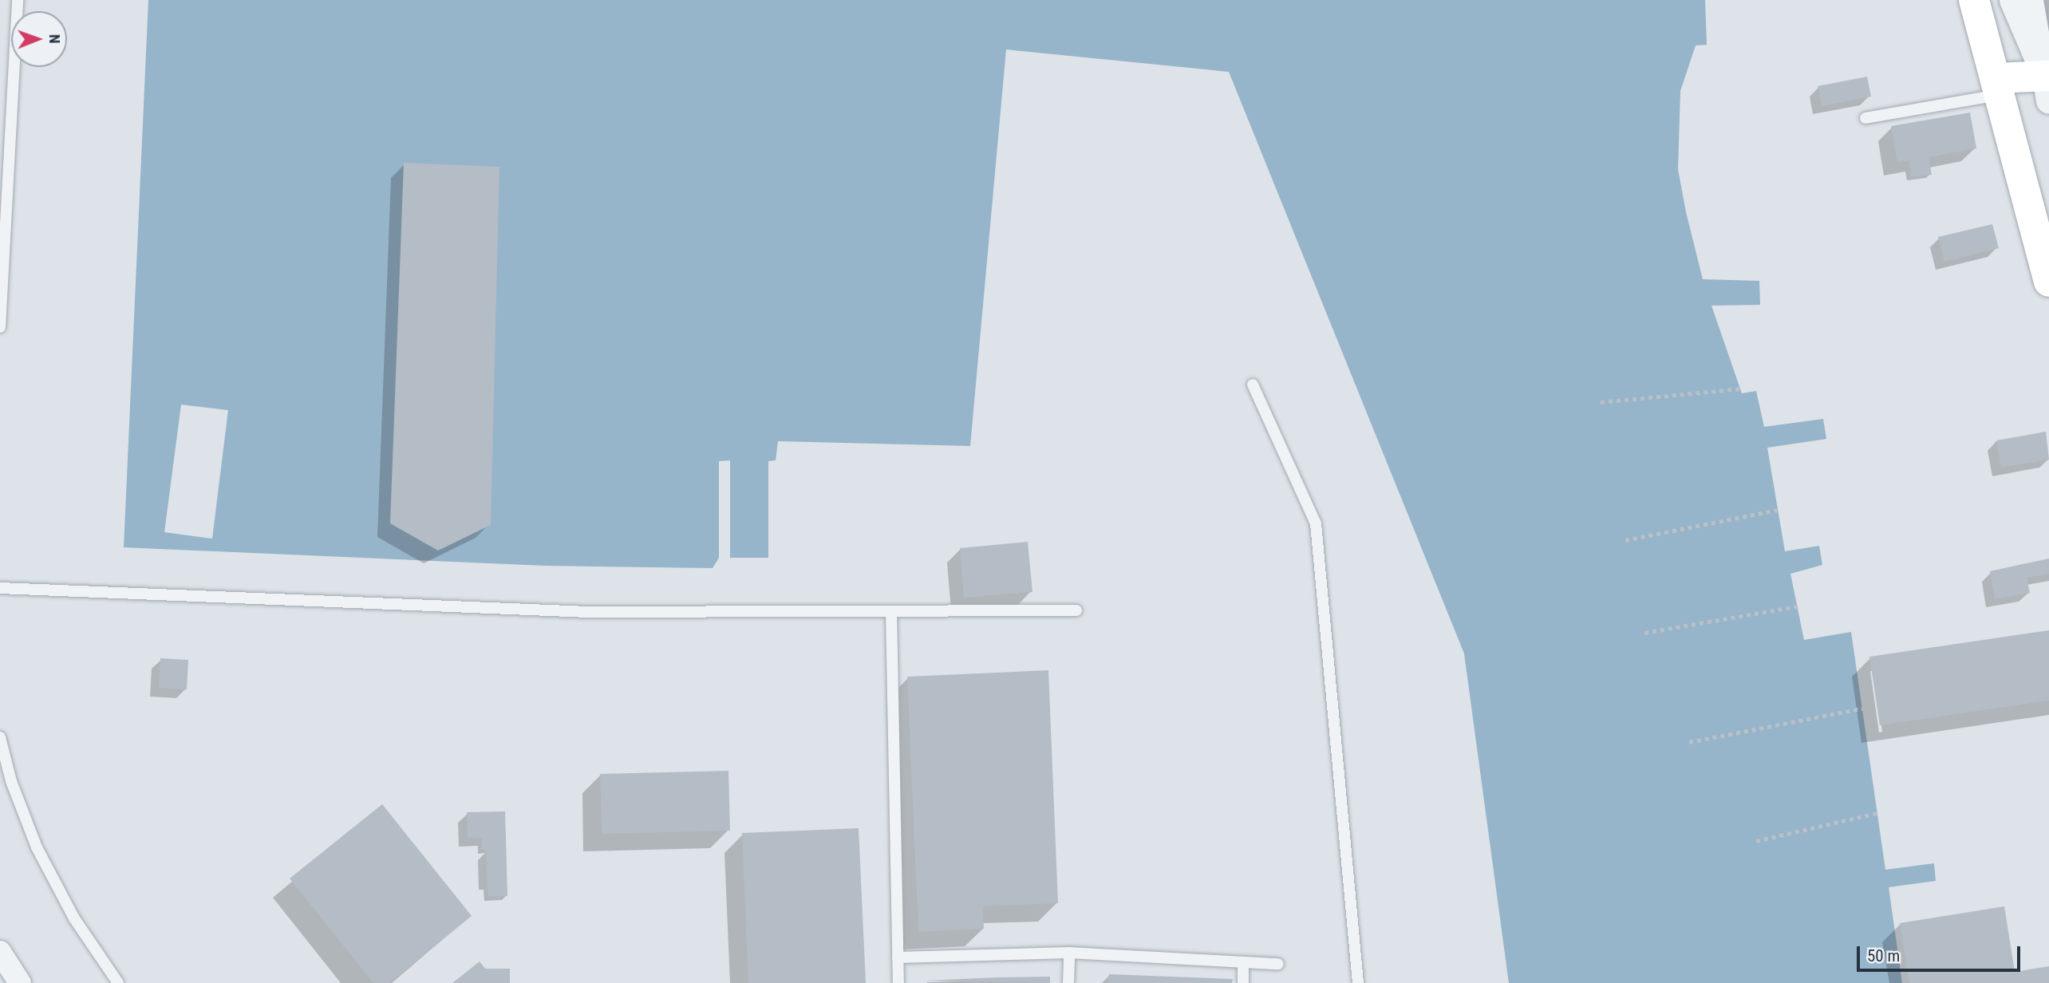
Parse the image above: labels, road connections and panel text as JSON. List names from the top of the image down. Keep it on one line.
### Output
{"scale_bar":"50 m","north":"right"}
